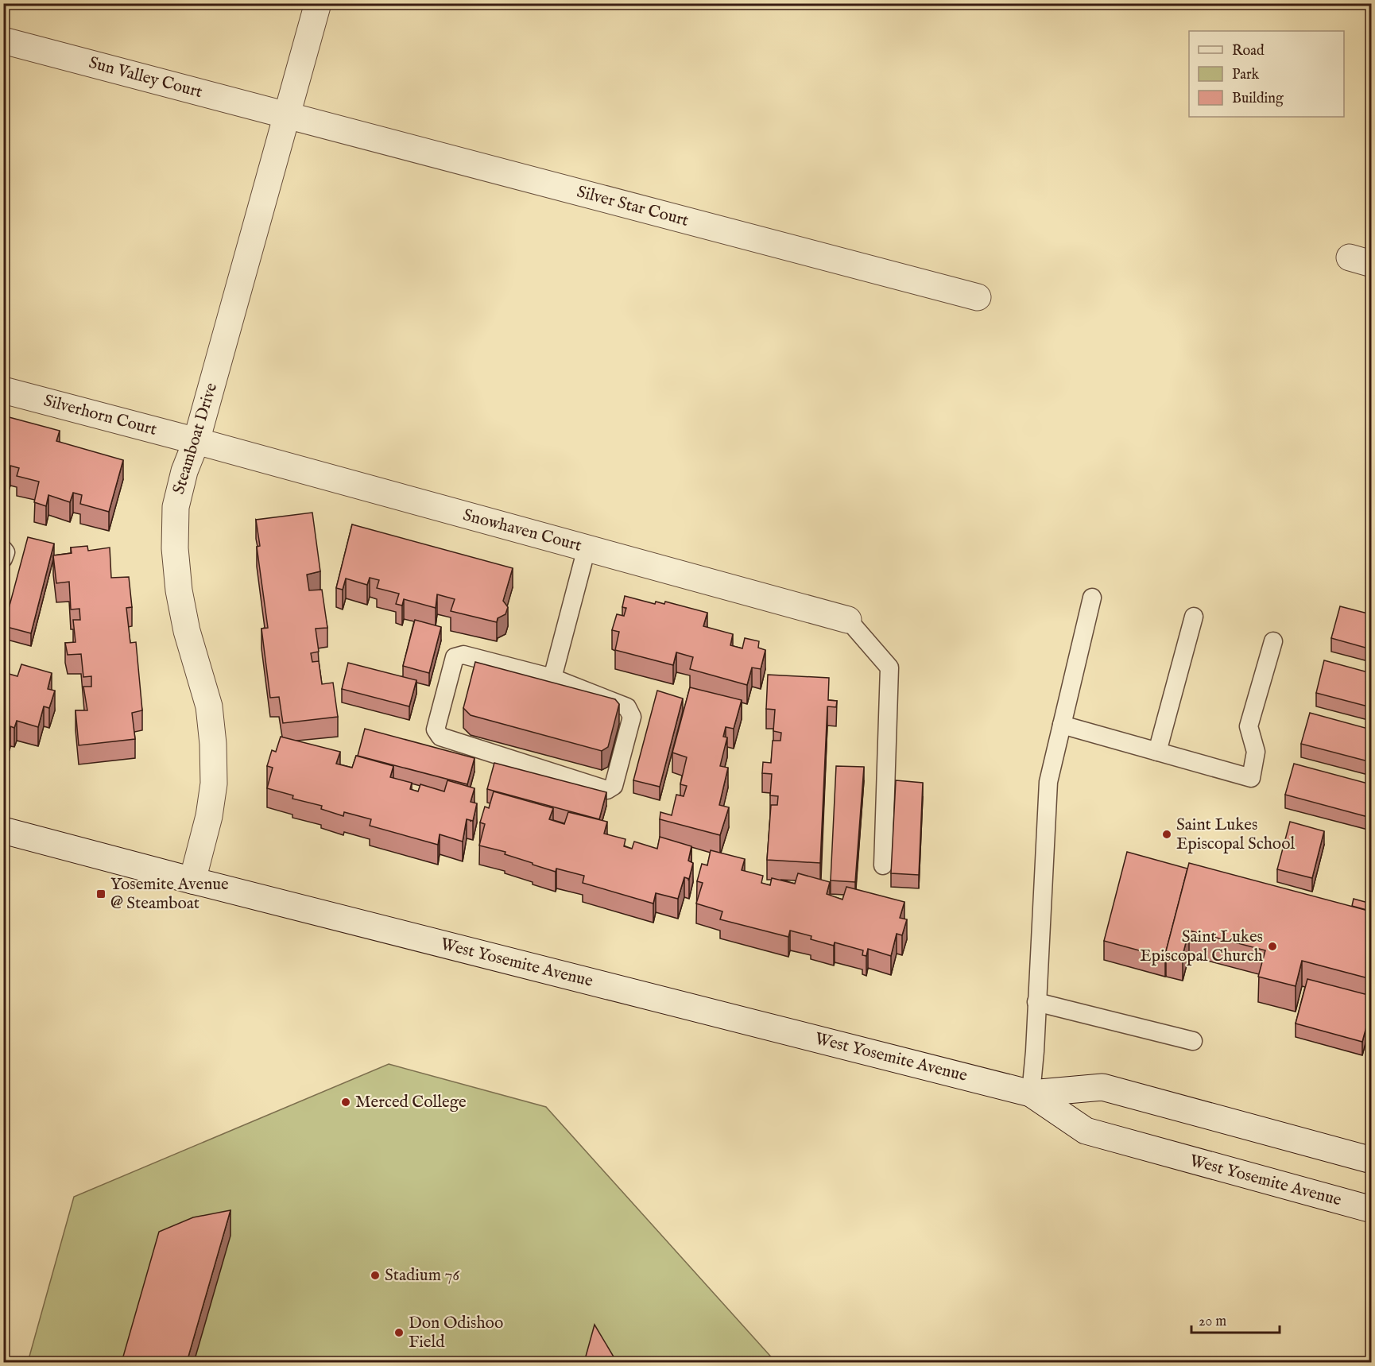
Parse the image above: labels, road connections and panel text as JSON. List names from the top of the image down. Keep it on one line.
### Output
{"streets":{"street":["Sun Valley Court","Silver Star Court","Silverhorn Court","Steamboat Drive","Snowhaven Court","West Yosemite Avenue"]},"crossings":[["Sun Valley Court","Silver Star Court"],["Sun Valley Court","Steamboat Drive"],["Silver Star Court","Steamboat Drive"],["Silverhorn Court","Steamboat Drive"],["Silverhorn Court","Snowhaven Court"],["Steamboat Drive","Snowhaven Court"],["Steamboat Drive","West Yosemite Avenue"]],"places":{"other":["Saint Lukes Episcopal School","Saint Lukes Episcopal Church","Merced College","Stadium 76","Don Odishoo Field"],"transit":["Yosemite Avenue @ Steamboat"]},"legend":["Road","Park","Building"],"scale_bar":"20 m"}
